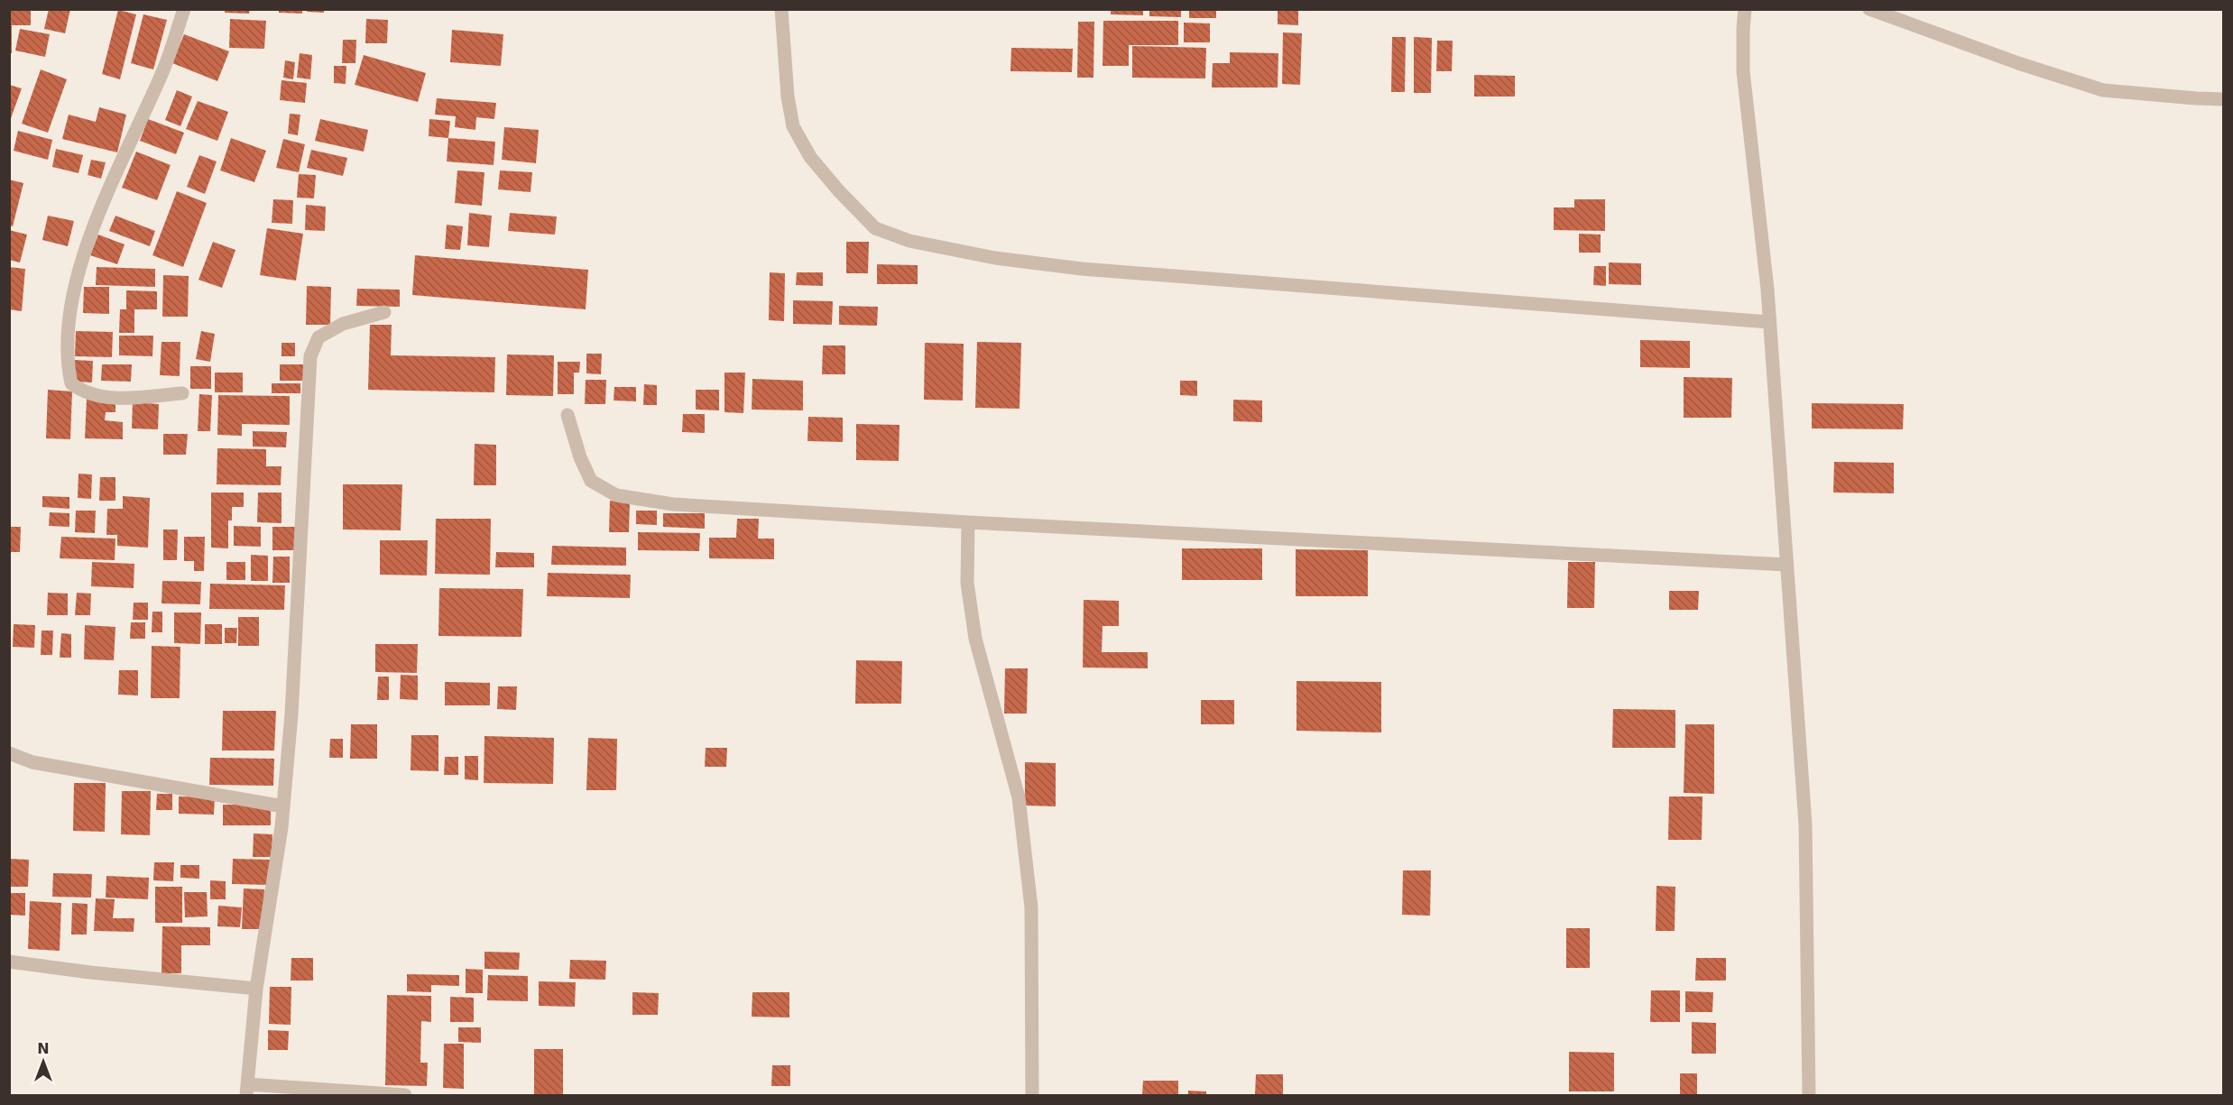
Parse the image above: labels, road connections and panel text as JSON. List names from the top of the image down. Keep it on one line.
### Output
{"north":"top"}
